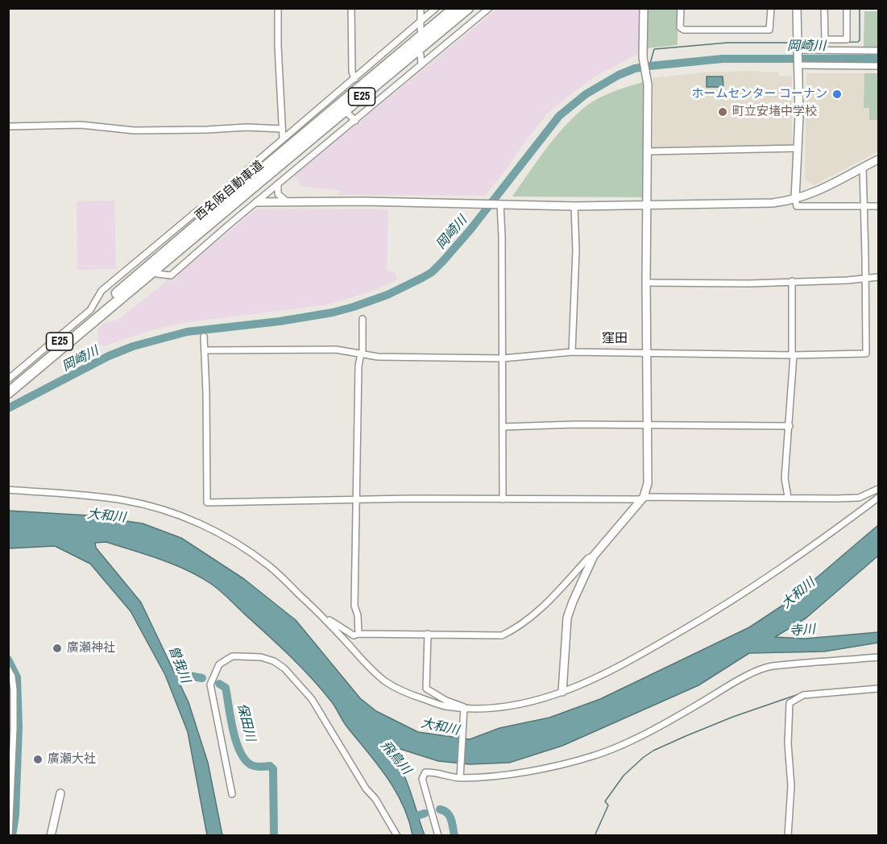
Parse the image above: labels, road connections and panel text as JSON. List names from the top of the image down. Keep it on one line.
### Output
{"streets":{"highway":["E25","西名阪自動車道"]},"districts":["窪田"],"water":["岡崎川","大和川","寺川","曽我川","保田川","飛鳥川"],"places":["ホームセンター コーナン","町立安堵中学校","廣瀬神社","廣瀬大社"]}
